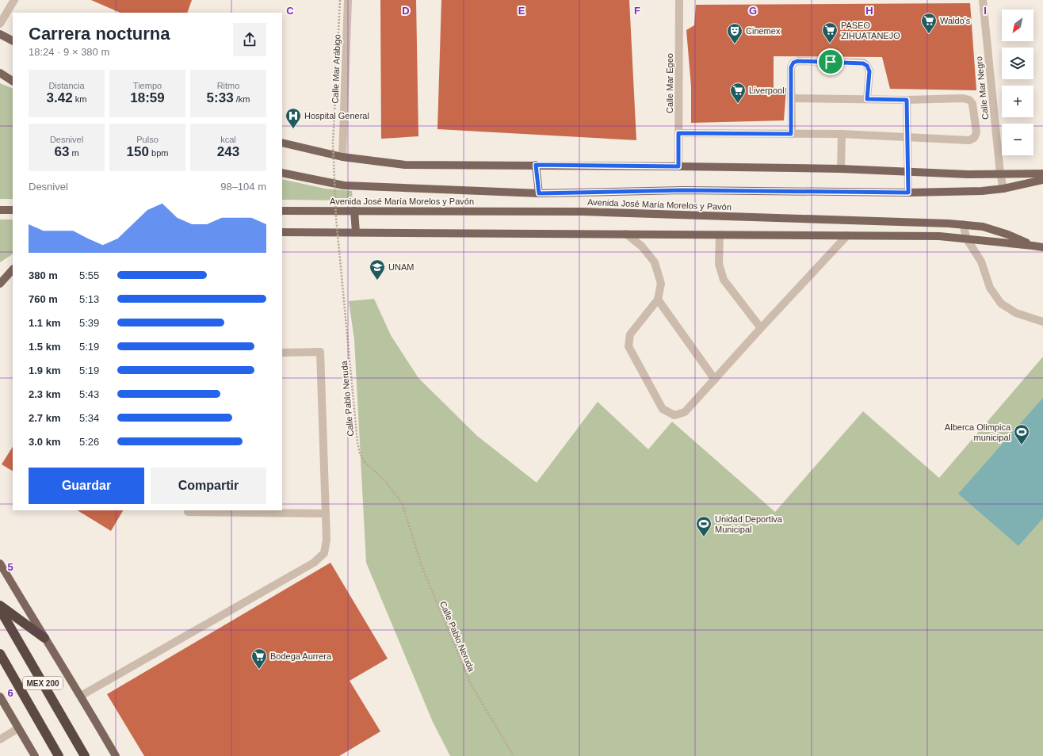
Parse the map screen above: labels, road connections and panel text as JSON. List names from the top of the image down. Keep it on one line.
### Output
{"streets":{"highway":["MEX 200"],"main road":["Avenida José María Morelos y Pavón"],"street":["Calle Mar Arábigo","Calle Mar Egeo","Calle Mar Negro"],"path":["Calle Pablo Neruda"]},"crossings":[["Calle Mar Negro","Avenida José María Morelos y Pavón"]],"places":{"supermarket":["Waldo's","PASEO ZIHUATANEJO","Liverpool","Bodega Aurrera"],"theatre":["Cinemex"],"hospital":["Hospital General"],"school or university":["UNAM"],"sports":["Alberca Olimpica municipal","Unidad Deportiva Municipal"]},"north":"bottom left","page":{"map_buttons":["+","−"],"heading":["Carrera nocturna","18:24 · 9 × 380 m"],"stats":[["Distancia","3.42 km"],["Tiempo","18:59"],["Ritmo","5:33 /km"],["Desnivel","63 m"],["Pulso","150 bpm"],["kcal","243"]],"chart":["Desnivel","98–104 m"],"list":[{"name":"380 m","note":"5:55"},{"name":"760 m","note":"5:13"},{"name":"1.1 km","note":"5:39"},{"name":"1.5 km","note":"5:19"},{"name":"1.9 km","note":"5:19"},{"name":"2.3 km","note":"5:43"},{"name":"2.7 km","note":"5:34"},{"name":"3.0 km","note":"5:26"}],"buttons":["Guardar","Compartir"]},"grid":{"columns":["C","D","E","F","G","H","I"],"rows":["5","6"]}}
